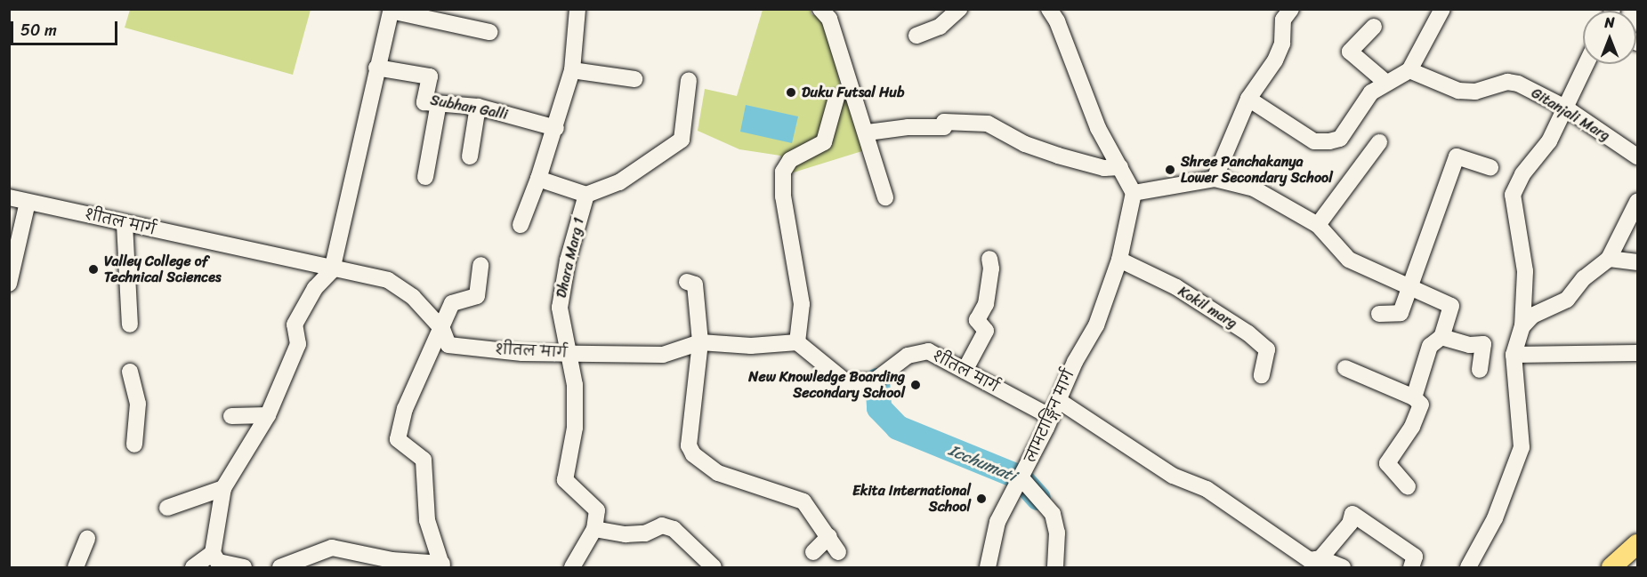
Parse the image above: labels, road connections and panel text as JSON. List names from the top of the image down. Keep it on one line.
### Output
{"streets":{"street":["Subhan Galli","Gitanjali Marg","शीतल मार्ग","Dhara Marg 1","Kokil marg","लामटाङ्गिन मार्ग"]},"crossings":[["शीतल मार्ग","Dhara Marg 1"],["शीतल मार्ग","लामटाङ्गिन मार्ग"],["Kokil marg","लामटाङ्गिन मार्ग"]],"water":["Icchumati"],"places":["Duku Futsal Hub","Shree Panchakanya Lower Secondary School","Valley College of Technical Sciences","New Knowledge Boarding Secondary School","Ekita International School"],"scale_bar":"50 m","north":"top"}
